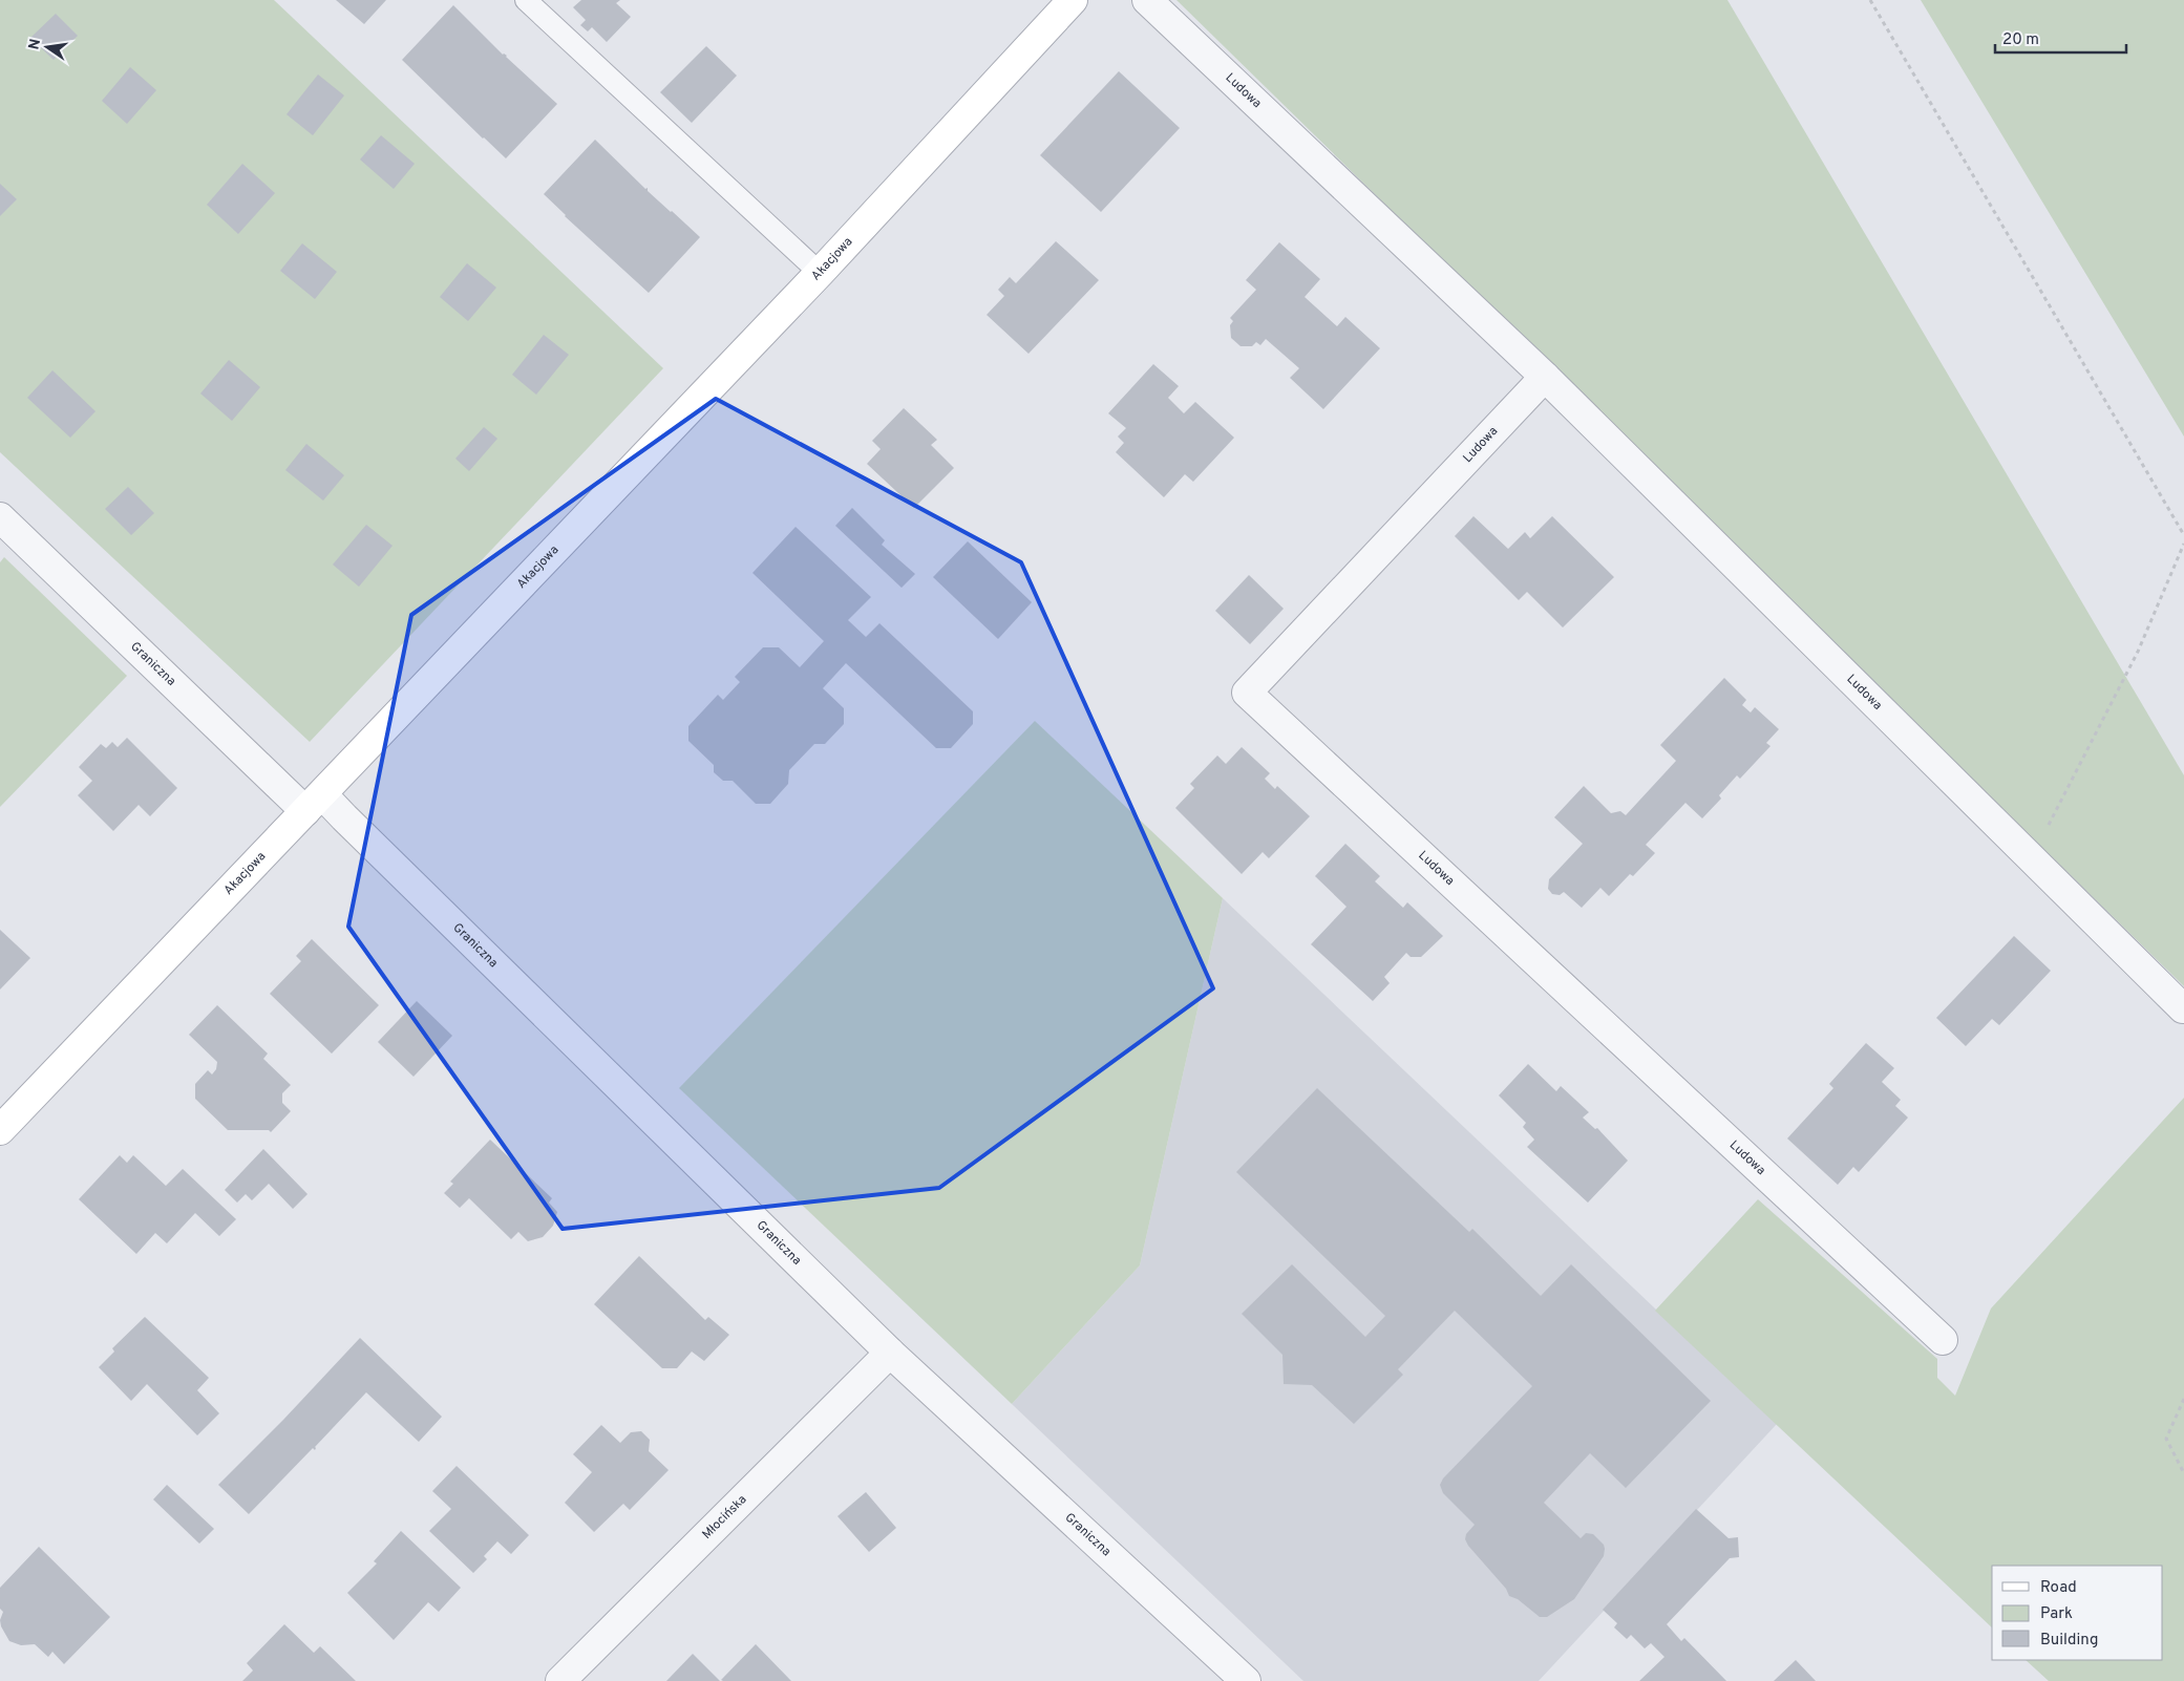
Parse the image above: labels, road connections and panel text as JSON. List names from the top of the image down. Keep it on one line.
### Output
{"streets":{"street":["Ludowa","Akacjowa","Graniczna","Młocińska"]},"crossings":[["Akacjowa","Graniczna"],["Graniczna","Młocińska"]],"legend":["Road","Park","Building"],"scale_bar":"20 m","north":"left"}
